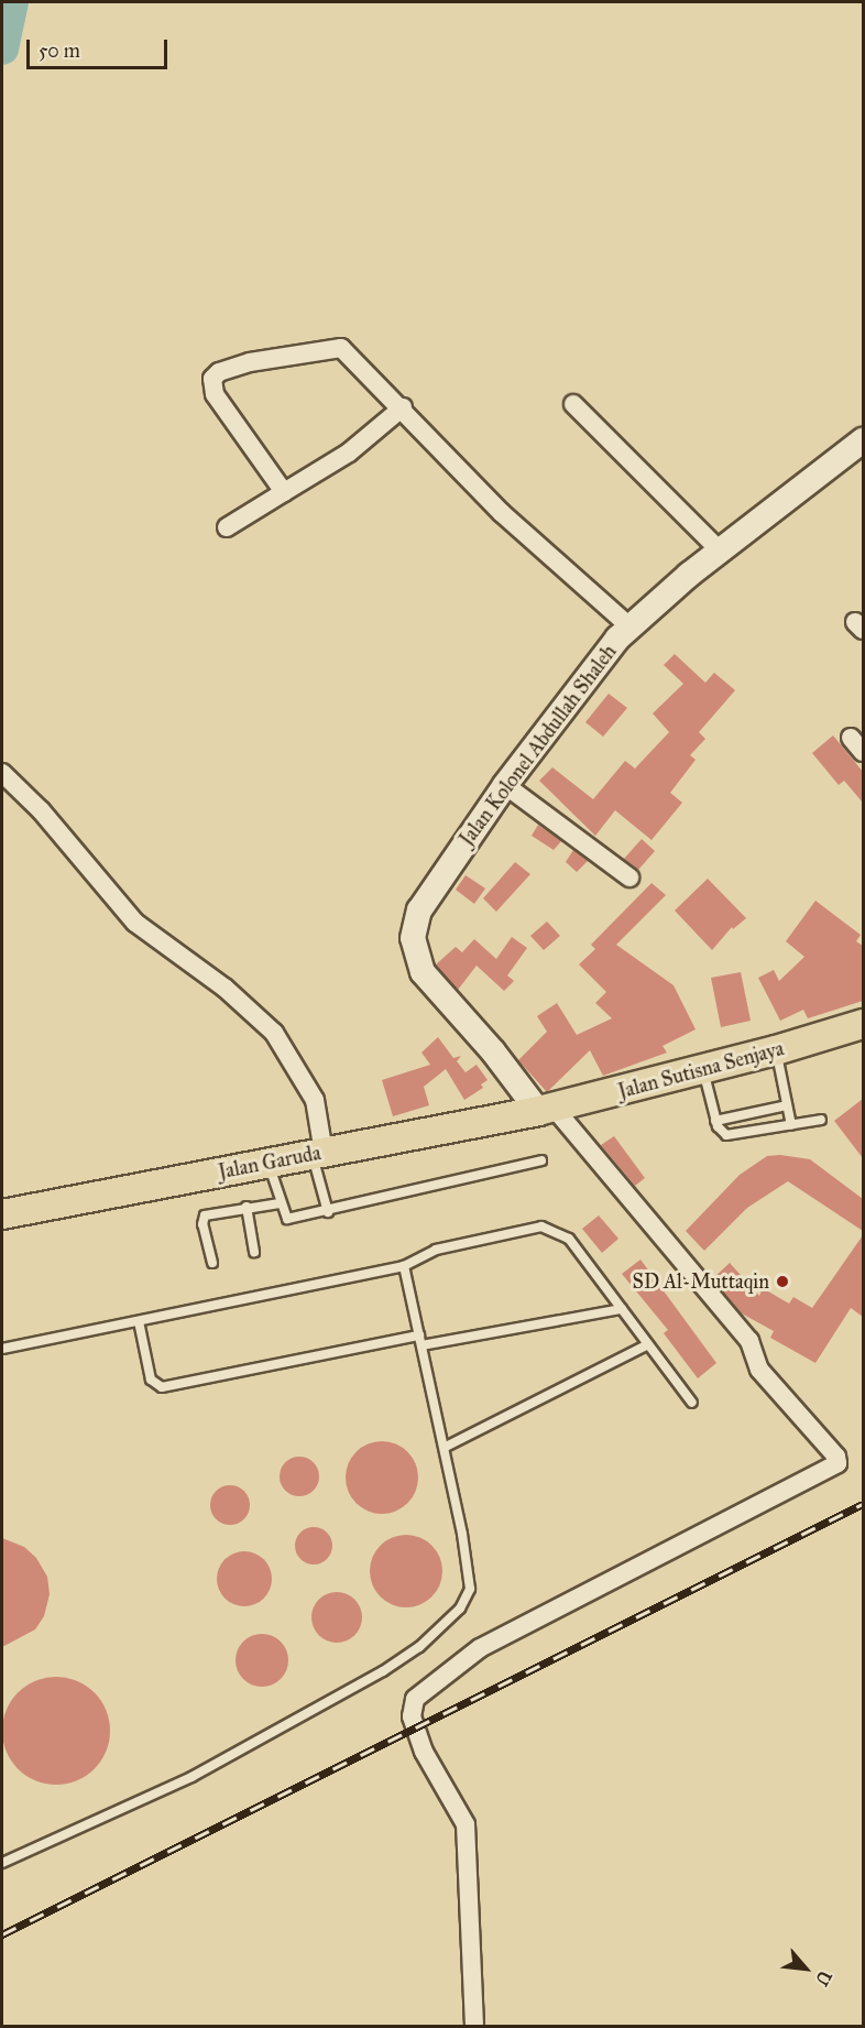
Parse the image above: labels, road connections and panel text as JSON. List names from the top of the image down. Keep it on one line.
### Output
{"streets":{"main road":["Jalan Kolonel Abdullah Shaleh","Jalan Sutisna Senjaya","Jalan Garuda"]},"crossings":[["Jalan Kolonel Abdullah Shaleh","Jalan Sutisna Senjaya"],["Jalan Kolonel Abdullah Shaleh","Jalan Garuda"],["Jalan Sutisna Senjaya","Jalan Garuda"]],"places":["SD Al-Muttaqin"],"scale_bar":"50 m","north":"bottom right"}
